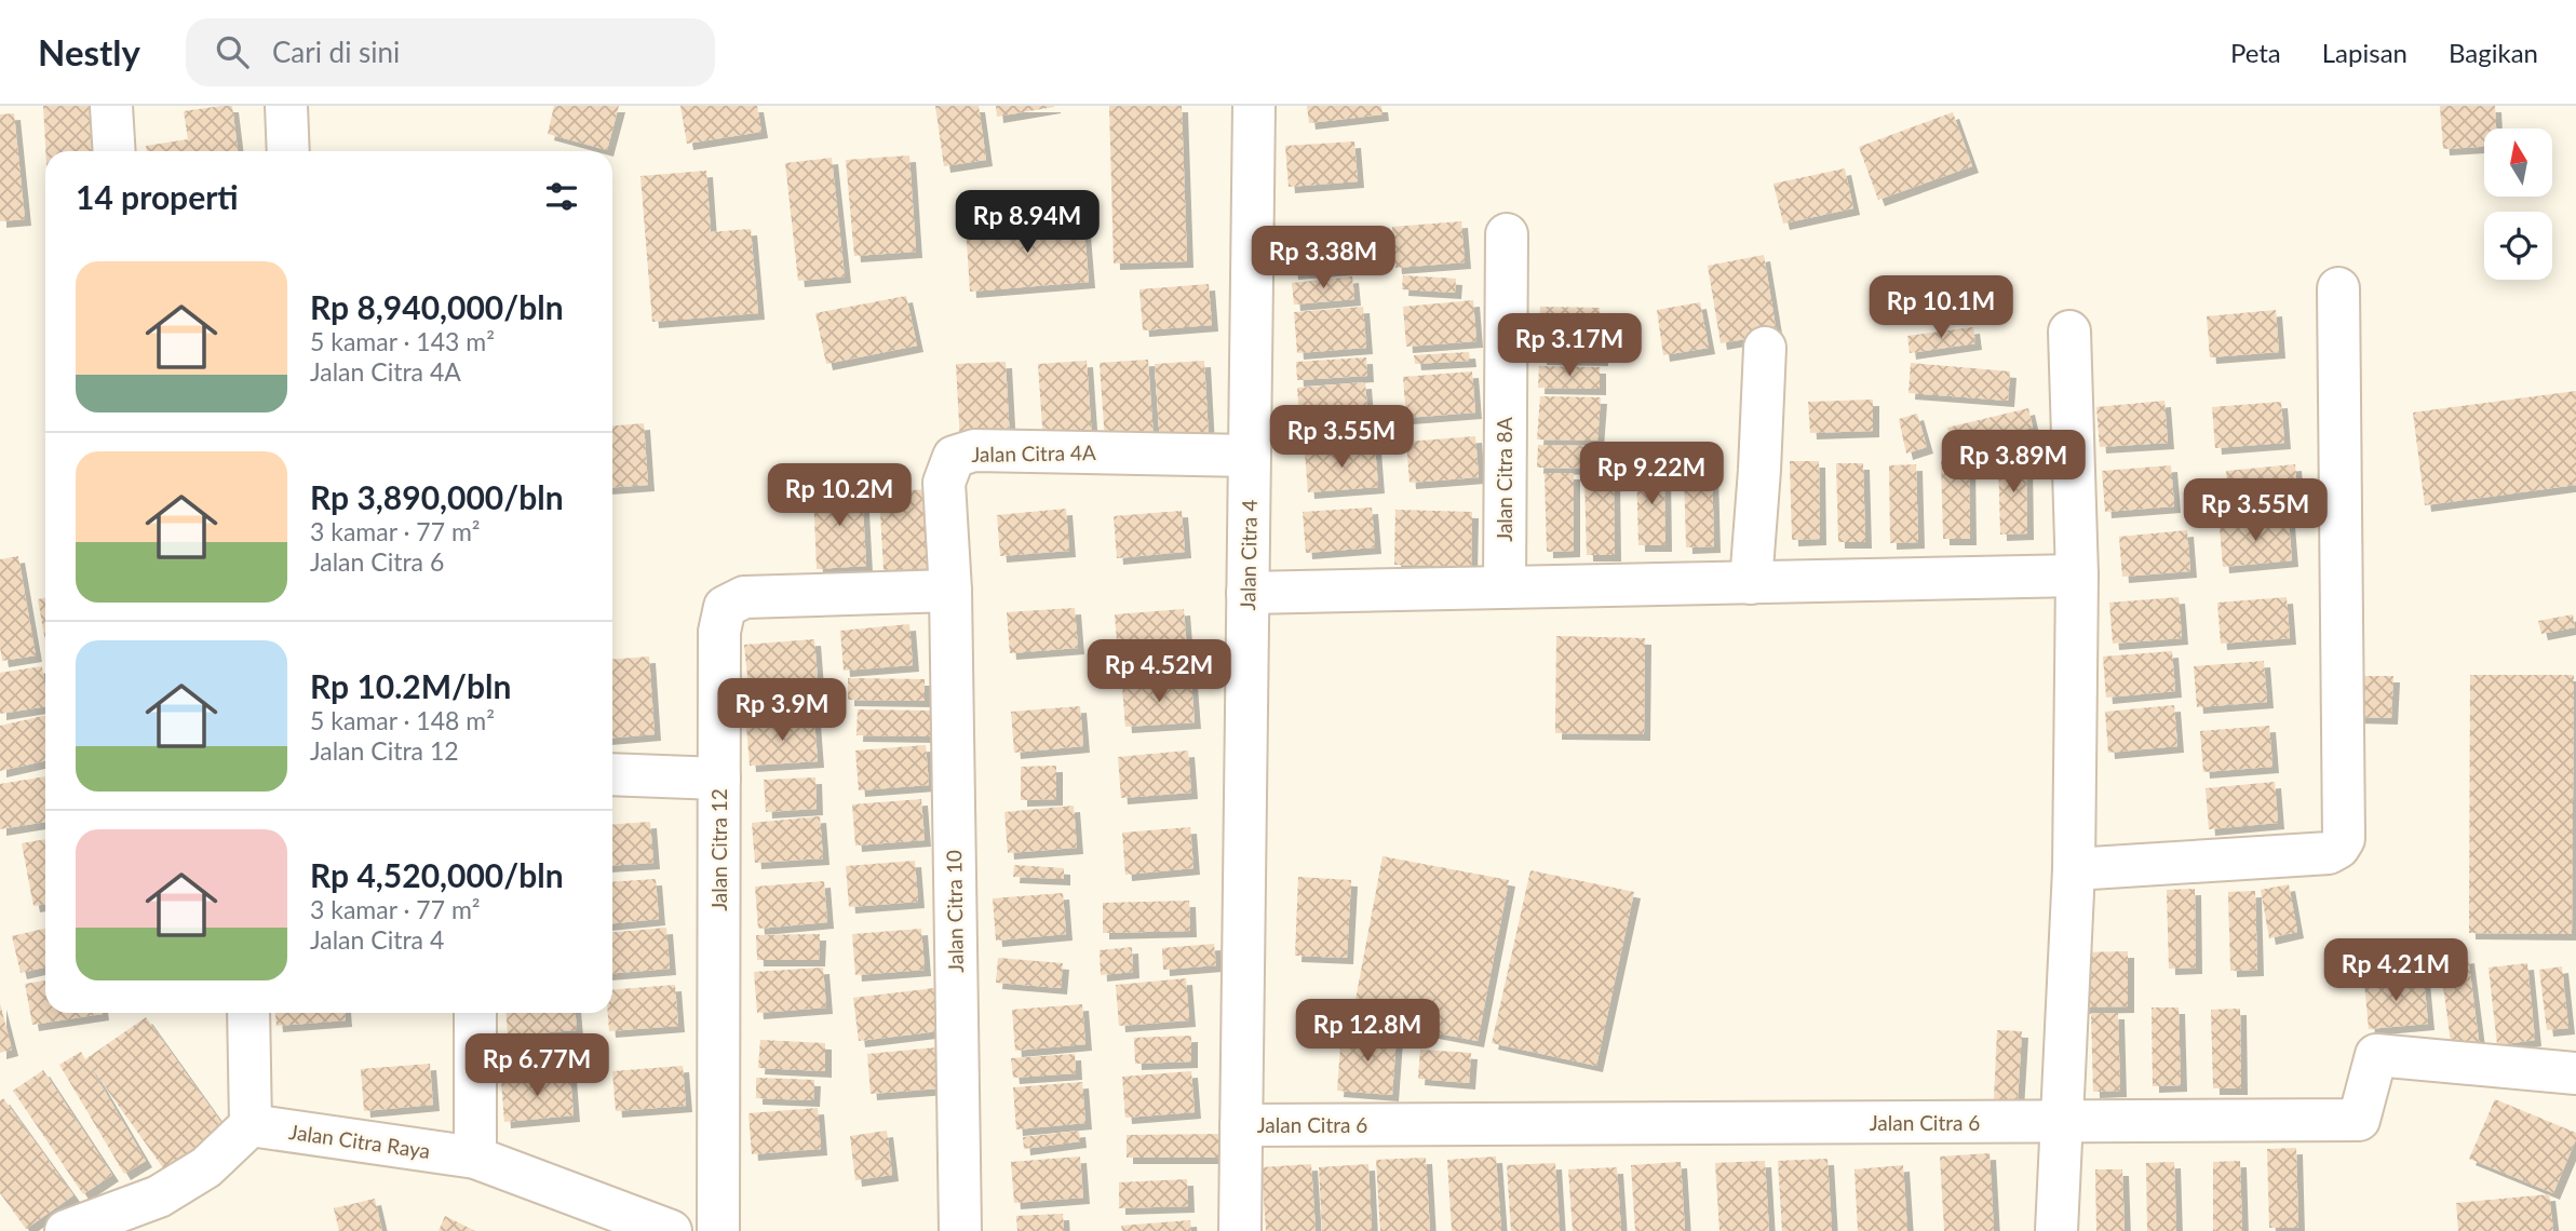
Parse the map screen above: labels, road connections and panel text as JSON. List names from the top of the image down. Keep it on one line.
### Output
{"streets":{"street":["Jalan Citra 4A","Jalan Citra 8A","Jalan Citra 4","Jalan Citra 12","Jalan Citra 10","Jalan Citra 6","Jalan Citra Raya"]},"crossings":[["Jalan Citra 4A","Jalan Citra 4"],["Jalan Citra 4A","Jalan Citra 12"],["Jalan Citra 4A","Jalan Citra 10"],["Jalan Citra 4","Jalan Citra 6"],["Jalan Citra 12","Jalan Citra 10"]],"north":"top","page":{"header":"Nestly","search":"Cari di sini","nav":["Peta","Lapisan","Bagikan"],"heading":"14 properti","price":["Rp 8.94M","Rp 3.38M","Rp 10.1M","Rp 3.17M","Rp 3.55M","Rp 3.89M","Rp 9.22M","Rp 10.2M","Rp 3.55M","Rp 4.52M","Rp 3.9M","Rp 4.21M","Rp 12.8M","Rp 6.77M"],"list":[{"name":"Rp 8,940,000/bln","note":"5 kamar · 143 m² · Jalan Citra 4A"},{"name":"Rp 3,890,000/bln","note":"3 kamar · 77 m² · Jalan Citra 6"},{"name":"Rp 10.2M/bln","note":"5 kamar · 148 m² · Jalan Citra 12"},{"name":"Rp 4,520,000/bln","note":"3 kamar · 77 m² · Jalan Citra 4"}]}}
